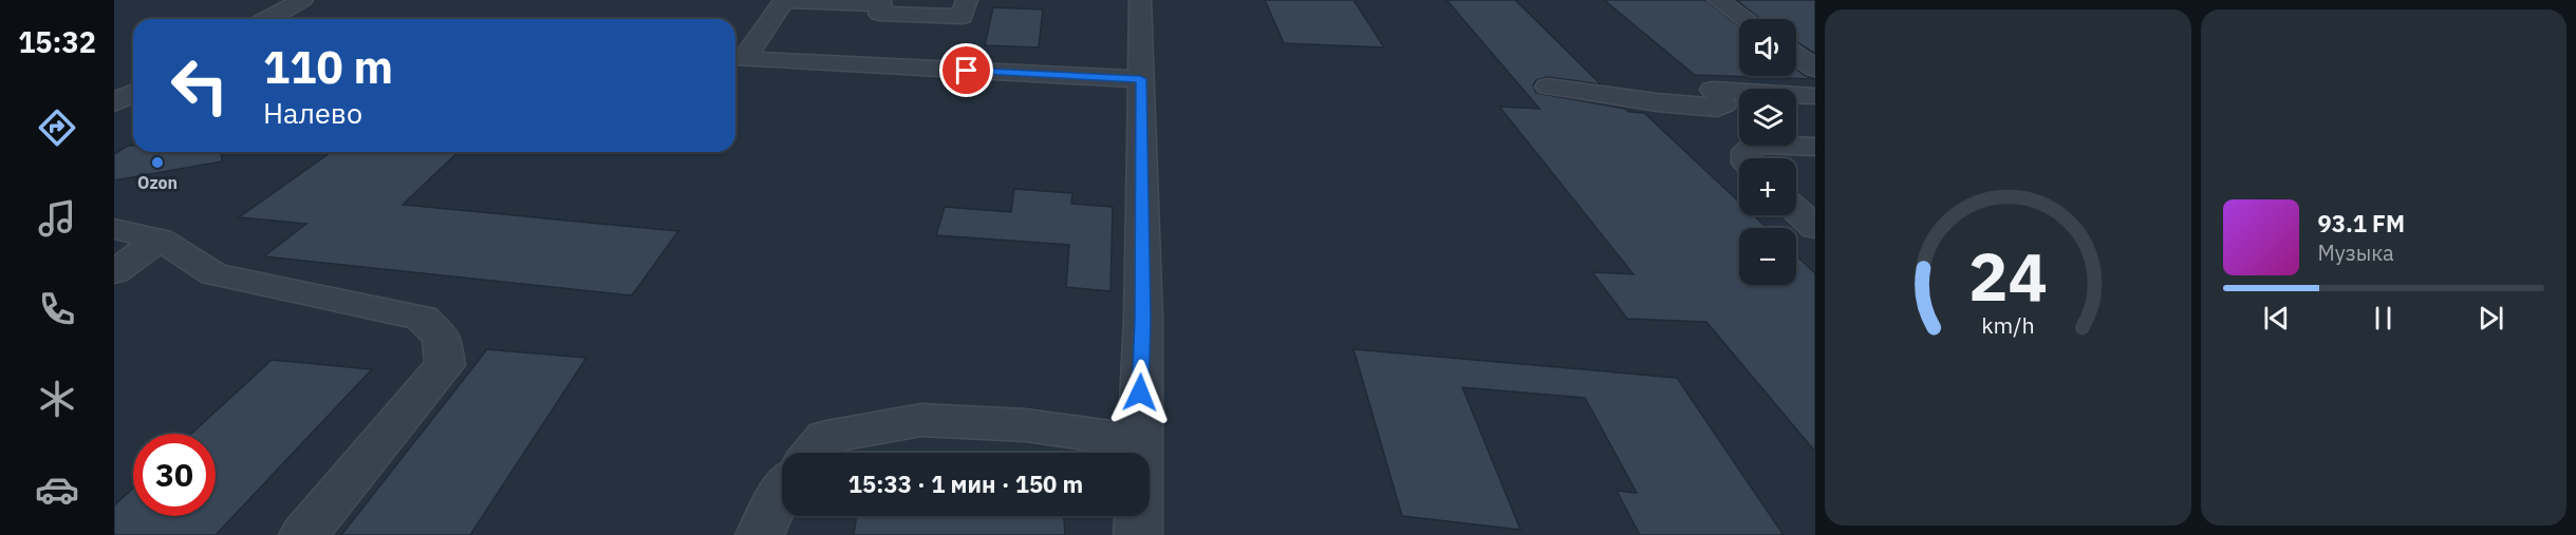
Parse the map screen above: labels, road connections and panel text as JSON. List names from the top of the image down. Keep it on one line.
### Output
{"places":["Ozon"],"page":{"tabs":"15:32","map_buttons":["+","−"],"turn":["110 m","Налево"],"song":["93.1 FM","Музыка"],"limit":"30","trip":"15:33 · 1 мин · 150 m","gauge":["24","km/h"]}}
